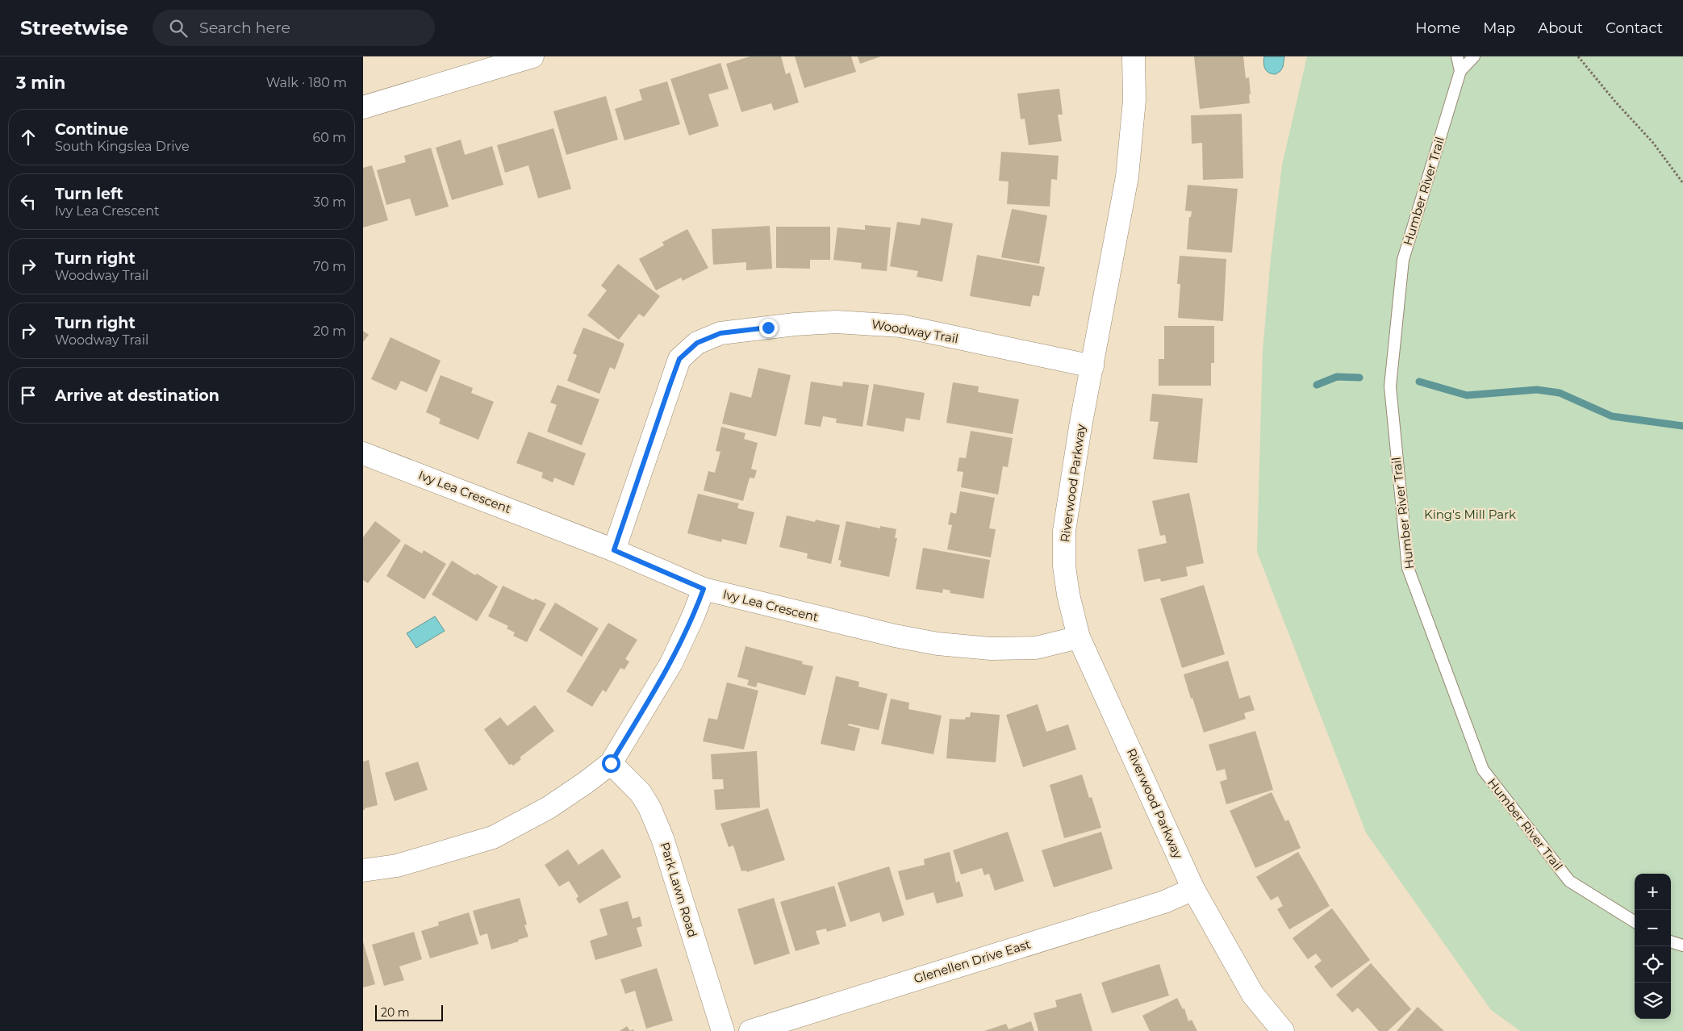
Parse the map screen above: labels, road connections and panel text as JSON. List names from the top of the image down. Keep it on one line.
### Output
{"streets":{"street":["Woodway Trail","Riverwood Parkway","Ivy Lea Crescent","Park Lawn Road","Glenellen Drive East"],"lane":["Humber River Trail"]},"crossings":[["Woodway Trail","Riverwood Parkway"],["Woodway Trail","Ivy Lea Crescent"],["Riverwood Parkway","Ivy Lea Crescent"],["Riverwood Parkway","Glenellen Drive East"]],"parks":["King's Mill Park"],"scale_bar":"20 m","page":{"header":"Streetwise","search":"Search here","nav":["Home","Map","About","Contact"],"heading":["3 min","Walk · 180 m"],"list":[["Continue","South Kingslea Drive","60 m"],["Turn left","Ivy Lea Crescent","30 m"],["Turn right","Woodway Trail","70 m"],["Turn right","Woodway Trail","20 m"],"Arrive at destination"],"map_buttons":["+","−"],"scale":"20 m"}}
